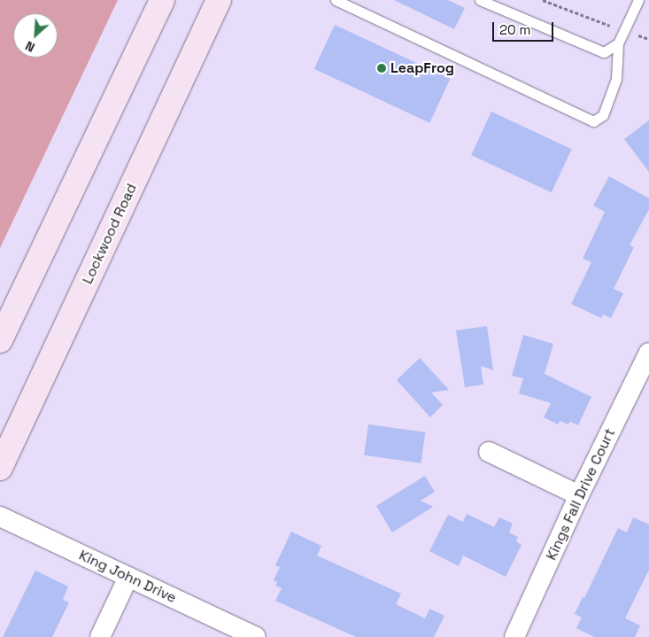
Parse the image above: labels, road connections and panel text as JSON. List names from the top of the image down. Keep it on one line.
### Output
{"streets":{"main road":["Lockwood Road"],"street":["Kings Fall Drive Court","King John Drive"]},"places":["LeapFrog"],"scale_bar":"20 m","north":"bottom left"}
